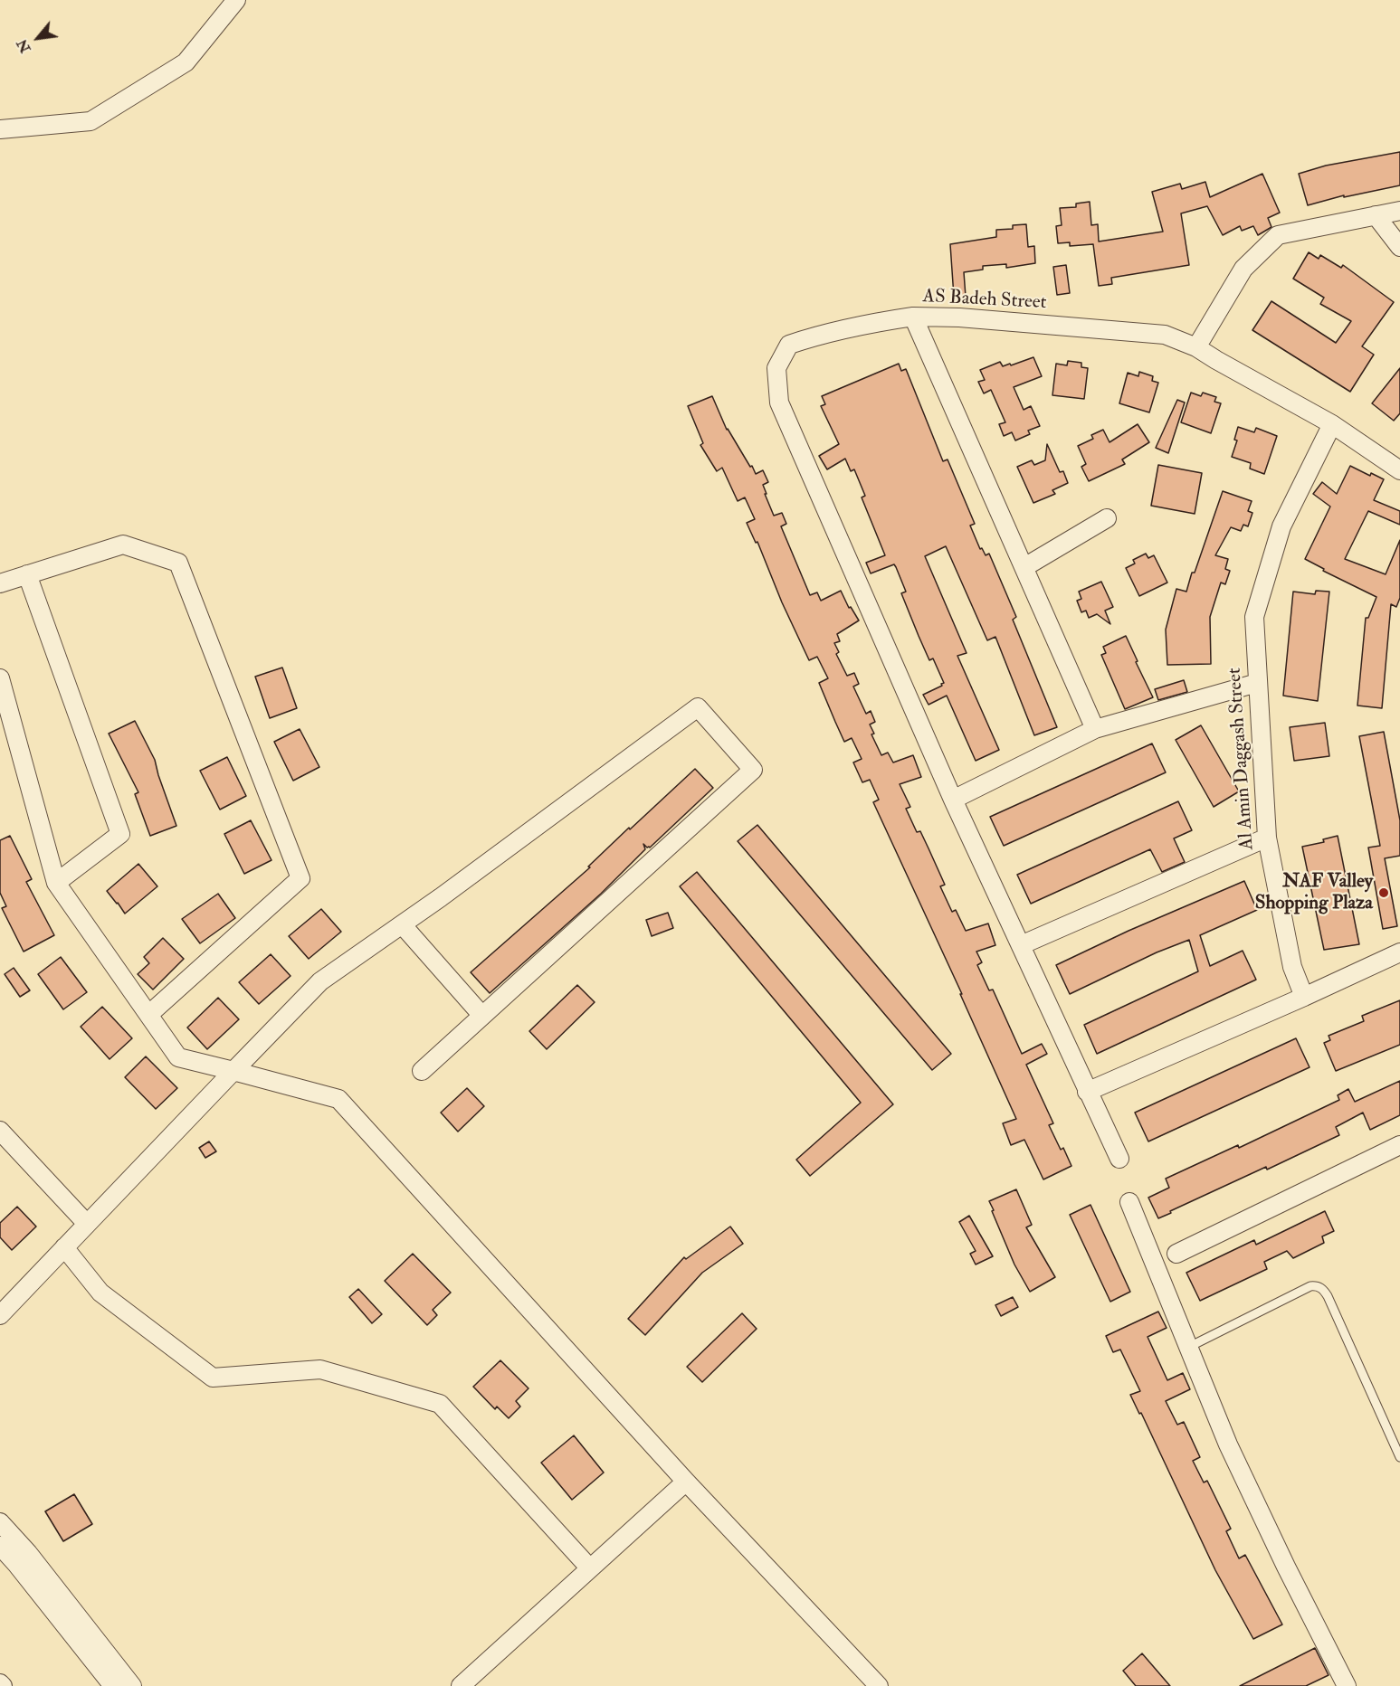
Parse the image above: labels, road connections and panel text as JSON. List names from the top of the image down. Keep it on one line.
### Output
{"streets":{"street":["AS Badeh Street","Al Amin Daggash Street"]},"crossings":[["AS Badeh Street","Al Amin Daggash Street"]],"places":["NAF Valley Shopping Plaza"],"north":"bottom left"}
